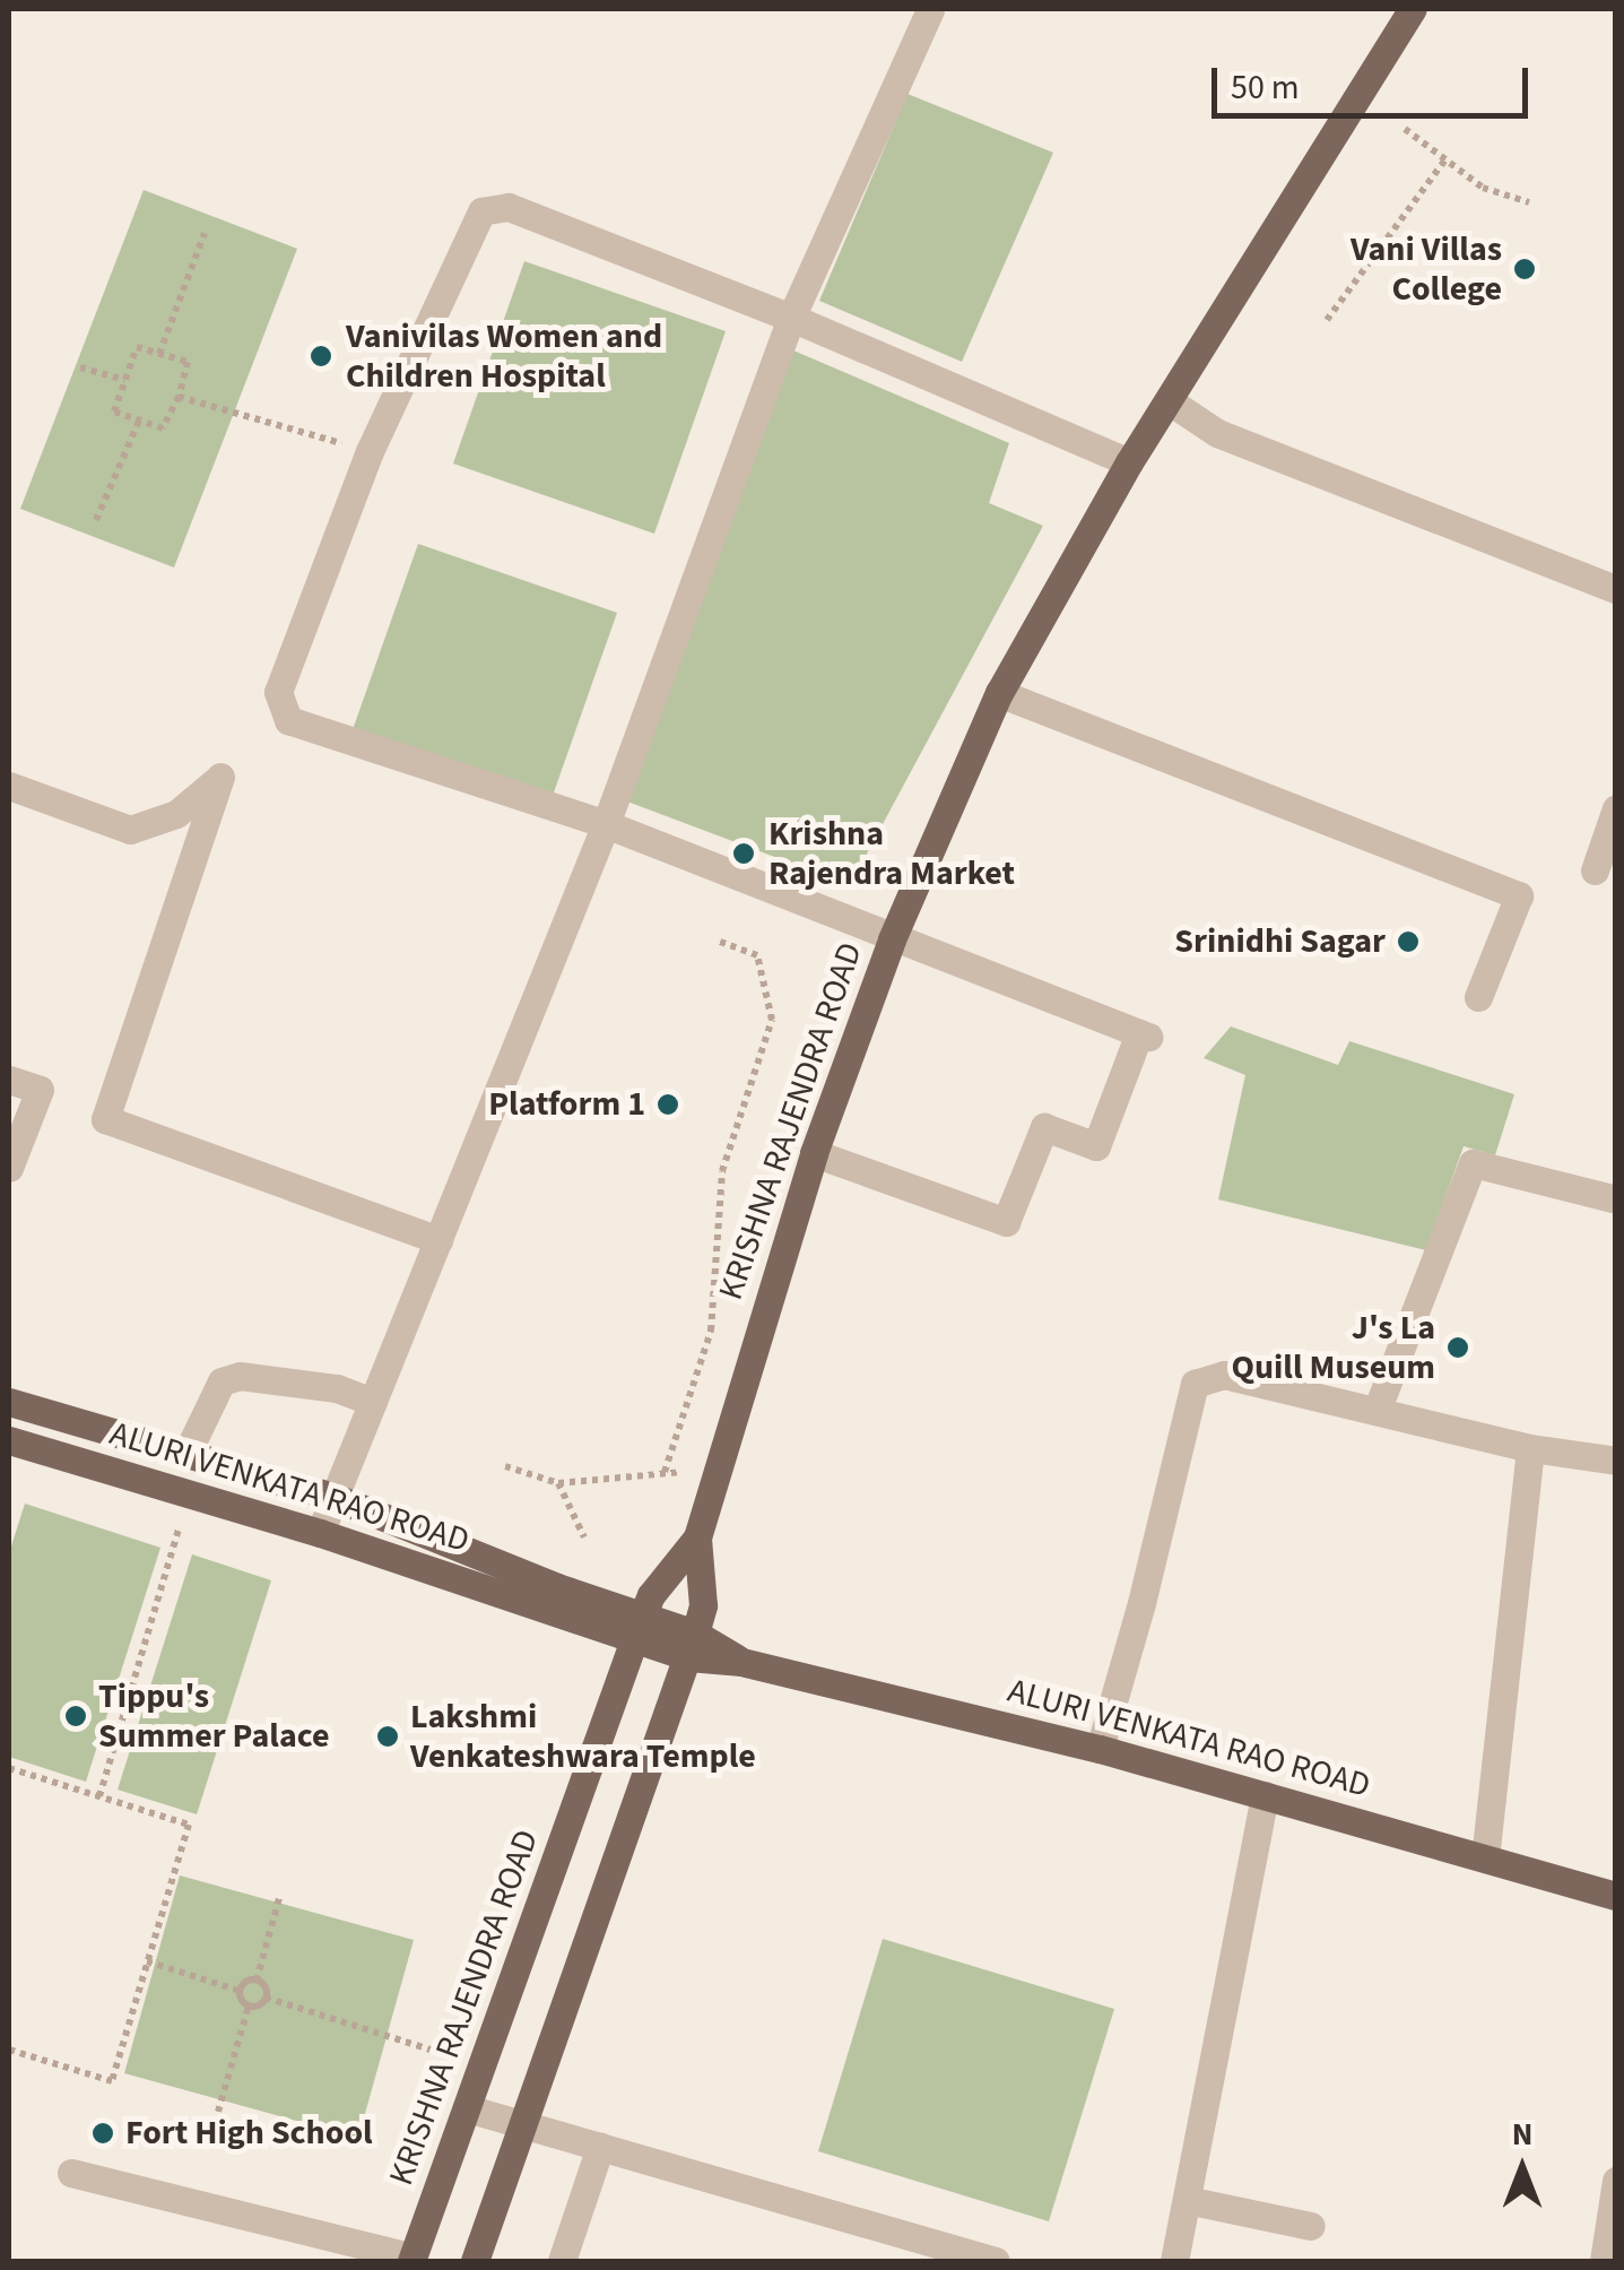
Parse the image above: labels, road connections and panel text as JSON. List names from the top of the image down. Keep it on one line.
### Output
{"streets":{"main road":["KRISHNA RAJENDRA ROAD","ALURI VENKATA RAO ROAD"]},"crossings":[["KRISHNA RAJENDRA ROAD","ALURI VENKATA RAO ROAD"]],"places":["Vani Villas College","Vanivilas Women and Children Hospital","Krishna Rajendra Market","Srinidhi Sagar","Platform 1","J's La Quill Museum","Tippu's Summer Palace","Lakshmi Venkateshwara Temple","Fort High School"],"scale_bar":"50 m","north":"top"}
